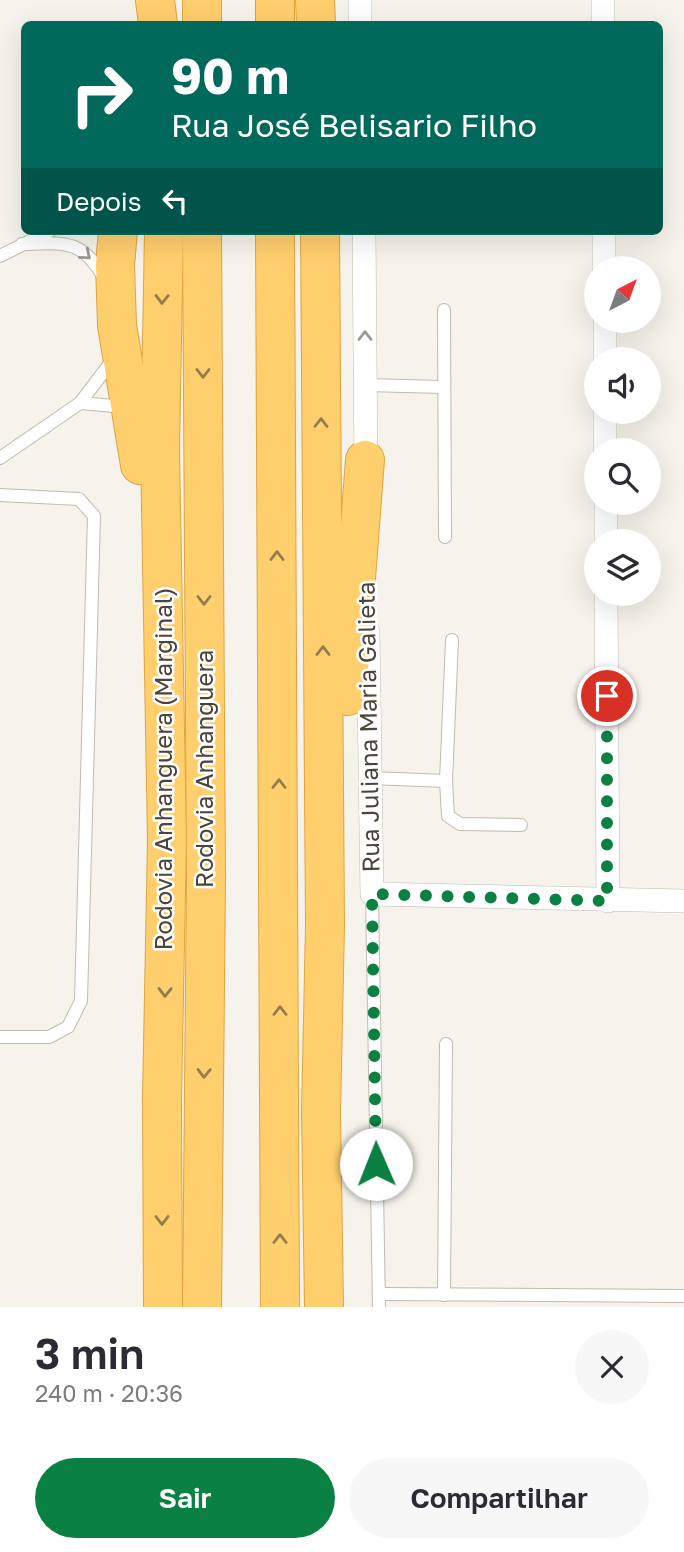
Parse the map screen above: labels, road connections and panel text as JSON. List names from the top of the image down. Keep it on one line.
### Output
{"streets":{"highway":["Rodovia Anhanguera (Marginal)","Rodovia Anhanguera"],"street":["Rua Juliana Maria Galieta"]},"north":"top right","page":{"turn":["90 m","Rua José Belisario Filho"],"then":"Depois","heading":["3 min","240 m · 20:36"],"buttons":["Sair","Compartilhar"]}}
